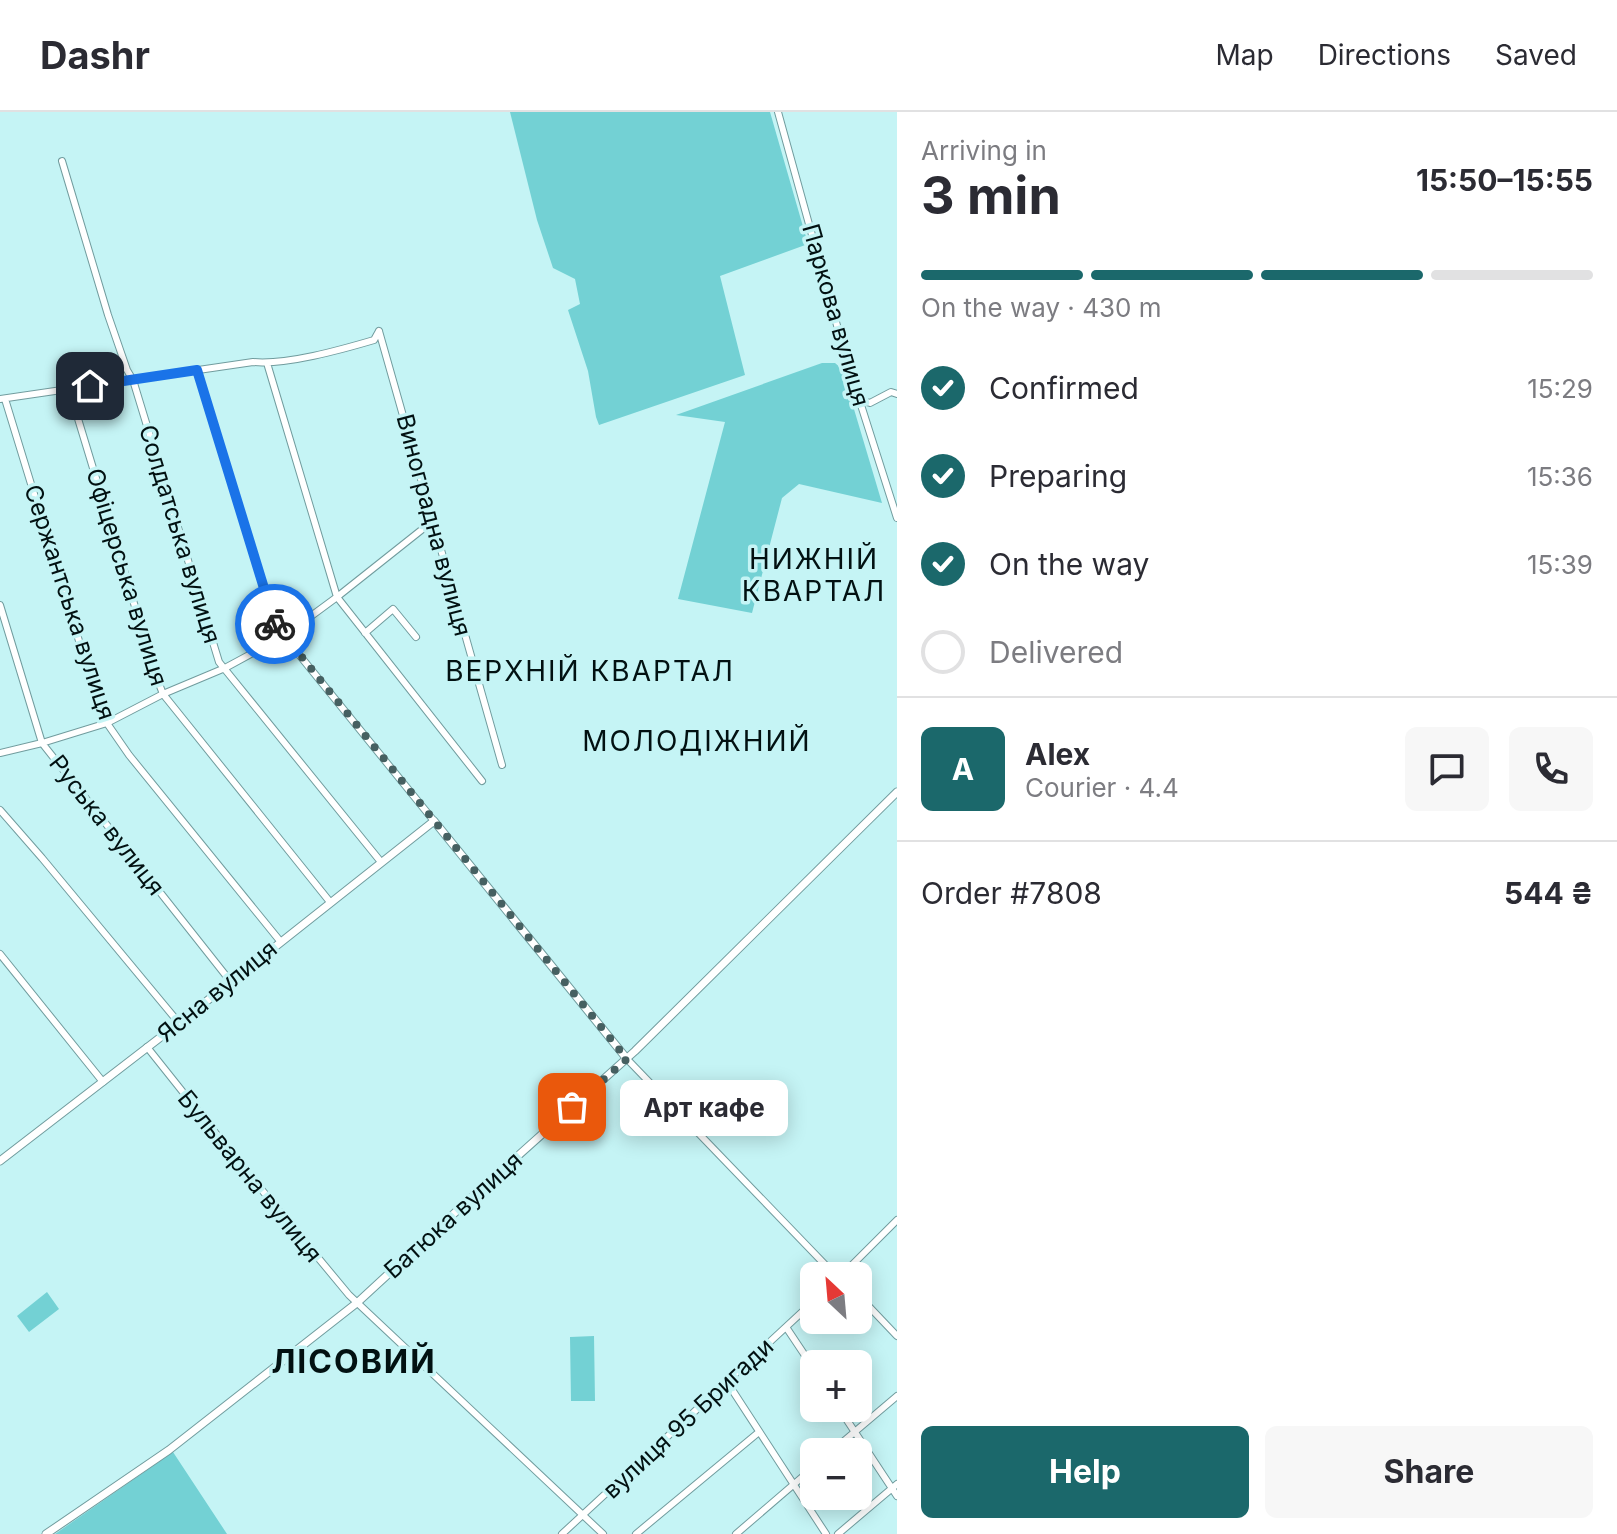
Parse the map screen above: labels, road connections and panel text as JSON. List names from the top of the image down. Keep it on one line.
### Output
{"streets":{"street":["Паркова вулиця","Виноградна вулиця","Солдатська вулиця","Офіцерська вулиця","Сержантська вулиця","Руська вулиця","Ясна вулиця","Бульварна вулиця","Батюка вулиця","вулиця 95 Бригади"]},"crossings":[["Солдатська вулиця","Ясна вулиця"],["Офіцерська вулиця","Ясна вулиця"],["Сержантська вулиця","Ясна вулиця"],["Руська вулиця","Ясна вулиця"],["Ясна вулиця","Бульварна вулиця"],["Бульварна вулиця","Батюка вулиця"],["Бульварна вулиця","вулиця 95 Бригади"]],"districts":["НИЖНІЙ КВАРТАЛ","ВЕРХНІЙ КВАРТАЛ","МОЛОДІЖНИЙ","ЛІСОВИЙ"],"places":["Арт кафе"],"north":"top left","page":{"header":"Dashr","nav":["Map","Directions","Saved"],"heading":["3 min","Arriving in","15:50–15:55"],"panel":["Alex","Courier · 4.4","Order #7808","544 ₴"],"bar":"On the way · 430 m","list":[["Confirmed","15:29"],["Preparing","15:36"],["On the way","15:39"],"Delivered"],"round":"A","bubble":"Арт кафе","map_buttons":["+","−"],"buttons":["Help","Share"]}}
